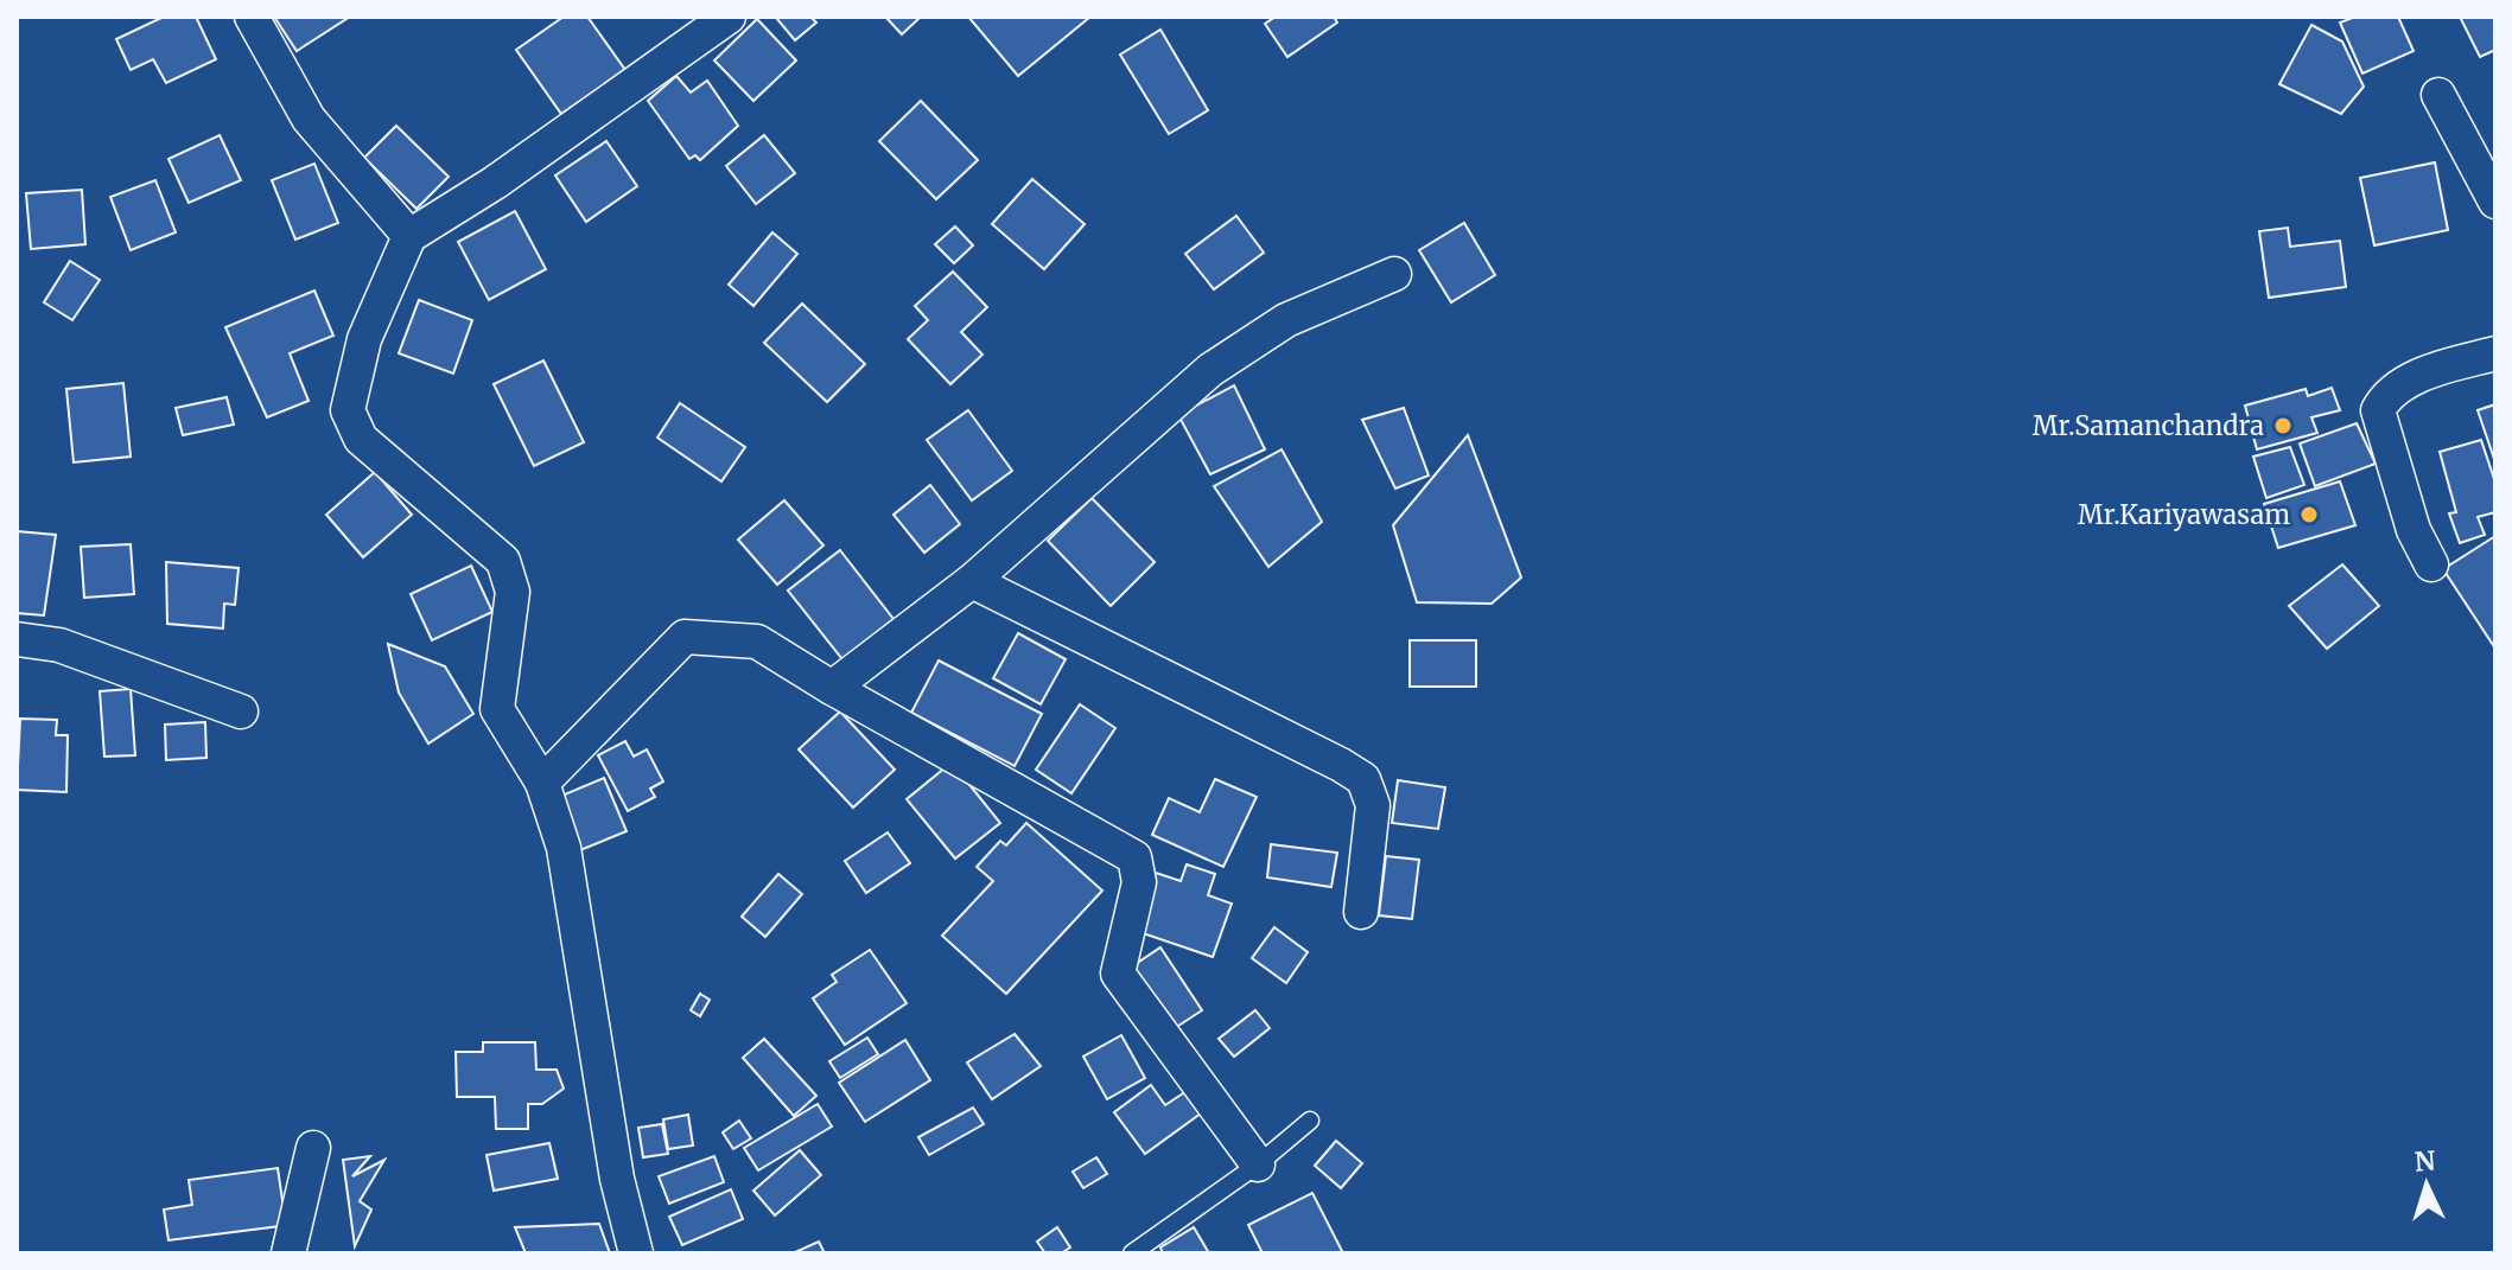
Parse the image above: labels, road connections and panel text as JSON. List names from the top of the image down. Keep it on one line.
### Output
{"places":["Mr.Samanchandra","Mr.Kariyawasam"],"north":"top"}
